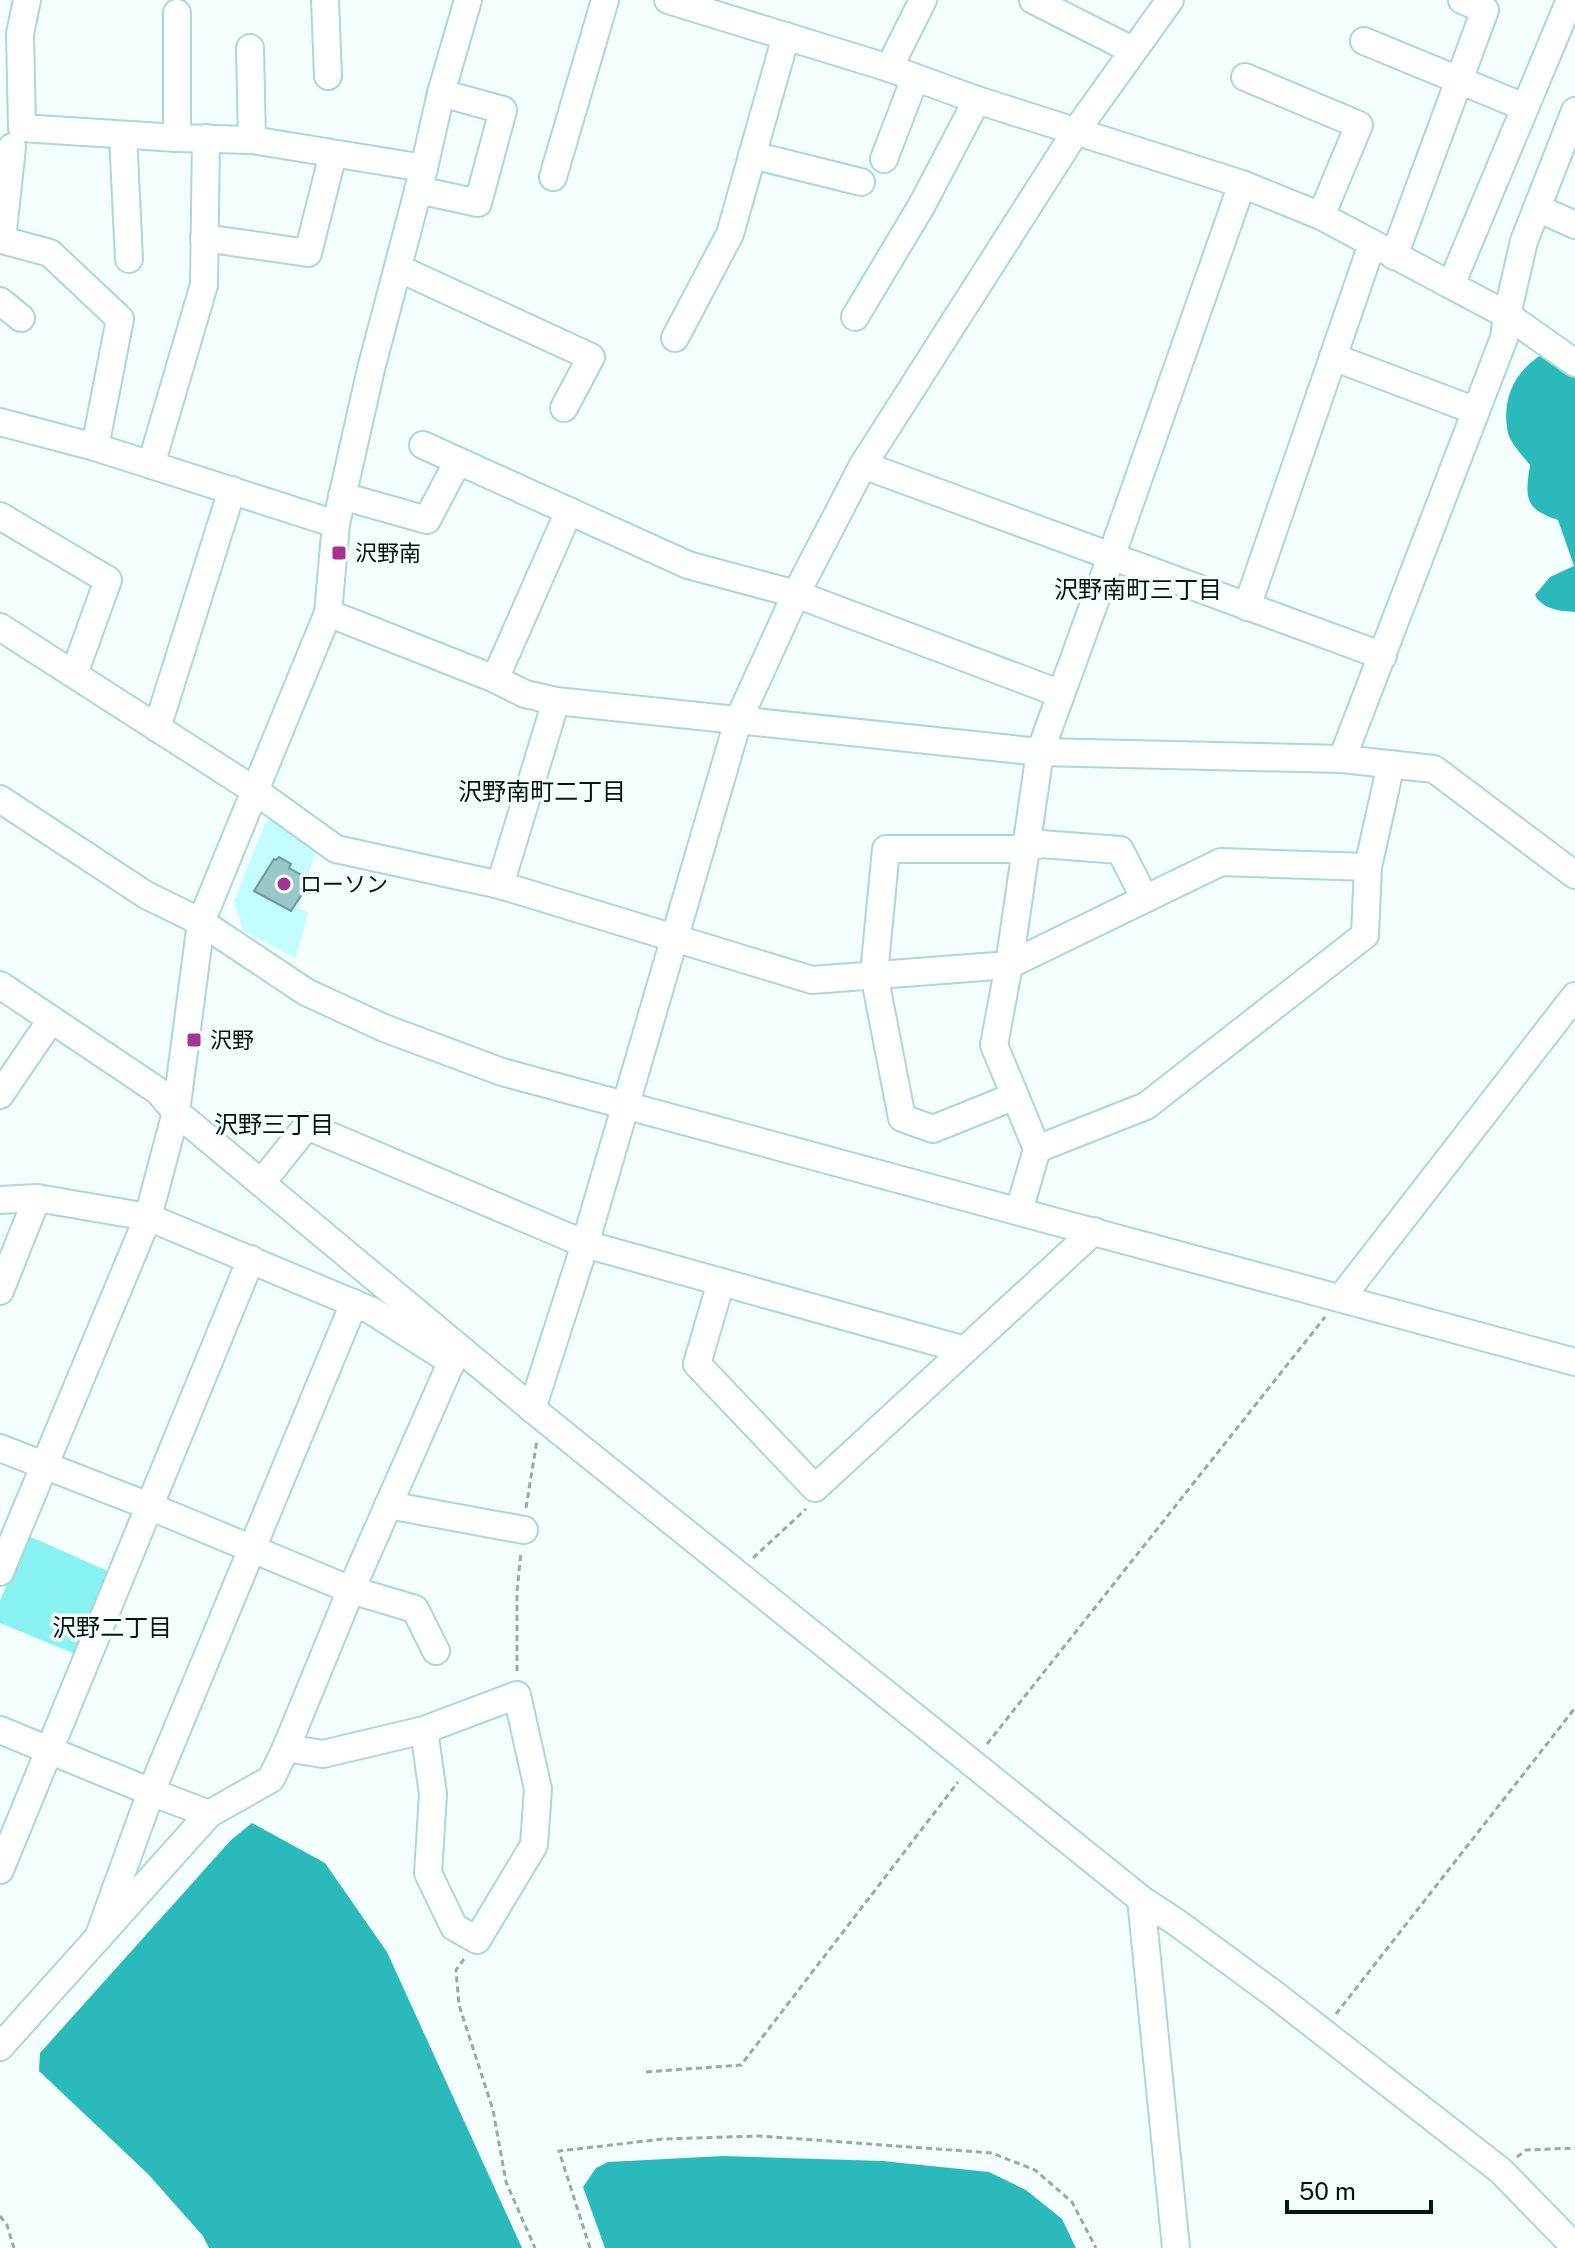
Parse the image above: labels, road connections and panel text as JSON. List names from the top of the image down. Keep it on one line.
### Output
{"districts":["沢野南町三丁目","沢野南町二丁目","沢野三丁目","沢野二丁目"],"places":{"transit":["沢野南","沢野"],"other":["ローソン"]},"scale_bar":"50 m"}
